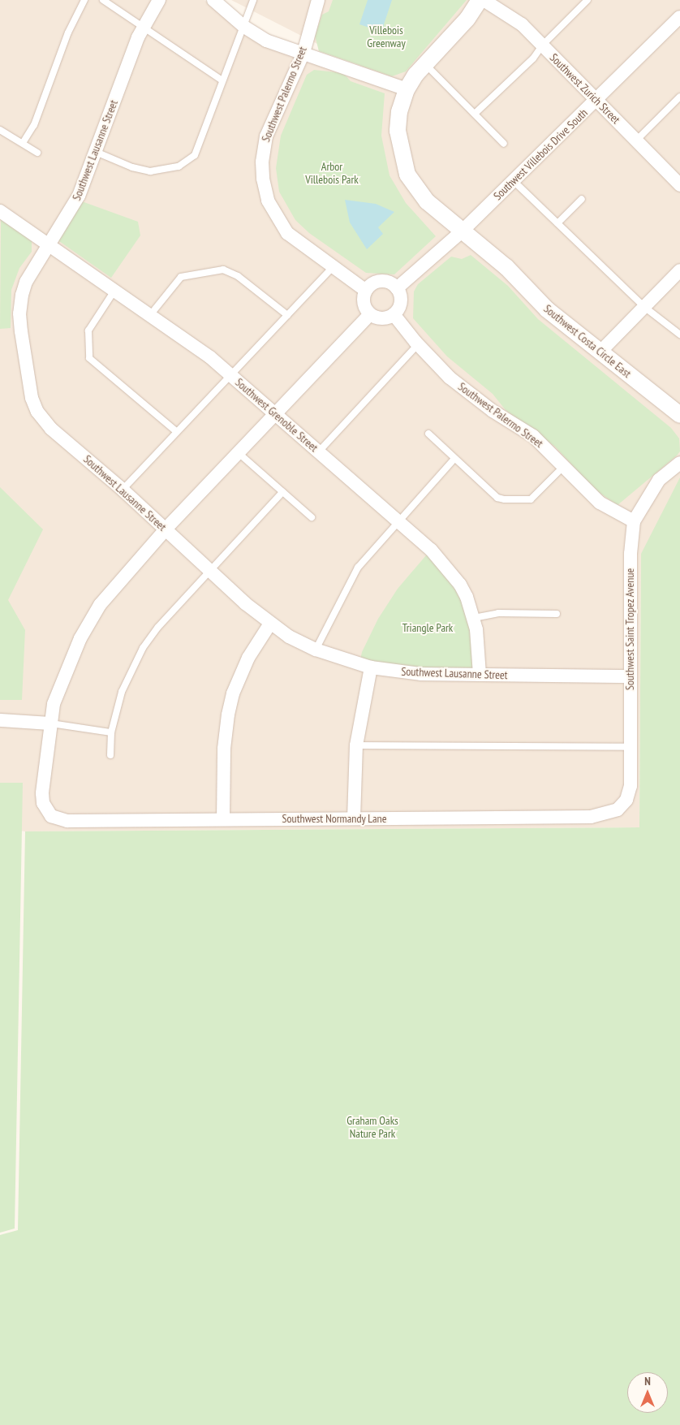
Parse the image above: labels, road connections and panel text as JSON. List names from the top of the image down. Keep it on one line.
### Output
{"streets":{"street":["Southwest Zurich Street","Southwest Palermo Street","Southwest Lausanne Street","Southwest Villebois Drive South","Southwest Costa Circle East","Southwest Grenoble Street","Southwest Saint Tropez Avenue","Southwest Normandy Lane"]},"crossings":[["Southwest Zurich Street","Southwest Villebois Drive South"],["Southwest Palermo Street","Southwest Villebois Drive South"],["Southwest Palermo Street","Southwest Saint Tropez Avenue"],["Southwest Lausanne Street","Southwest Grenoble Street"],["Southwest Lausanne Street","Southwest Saint Tropez Avenue"],["Southwest Villebois Drive South","Southwest Costa Circle East"],["Southwest Saint Tropez Avenue","Southwest Normandy Lane"]],"parks":["Villebois Greenway","Arbor Villebois Park","Triangle Park","Graham Oaks Nature Park"],"north":"top"}
